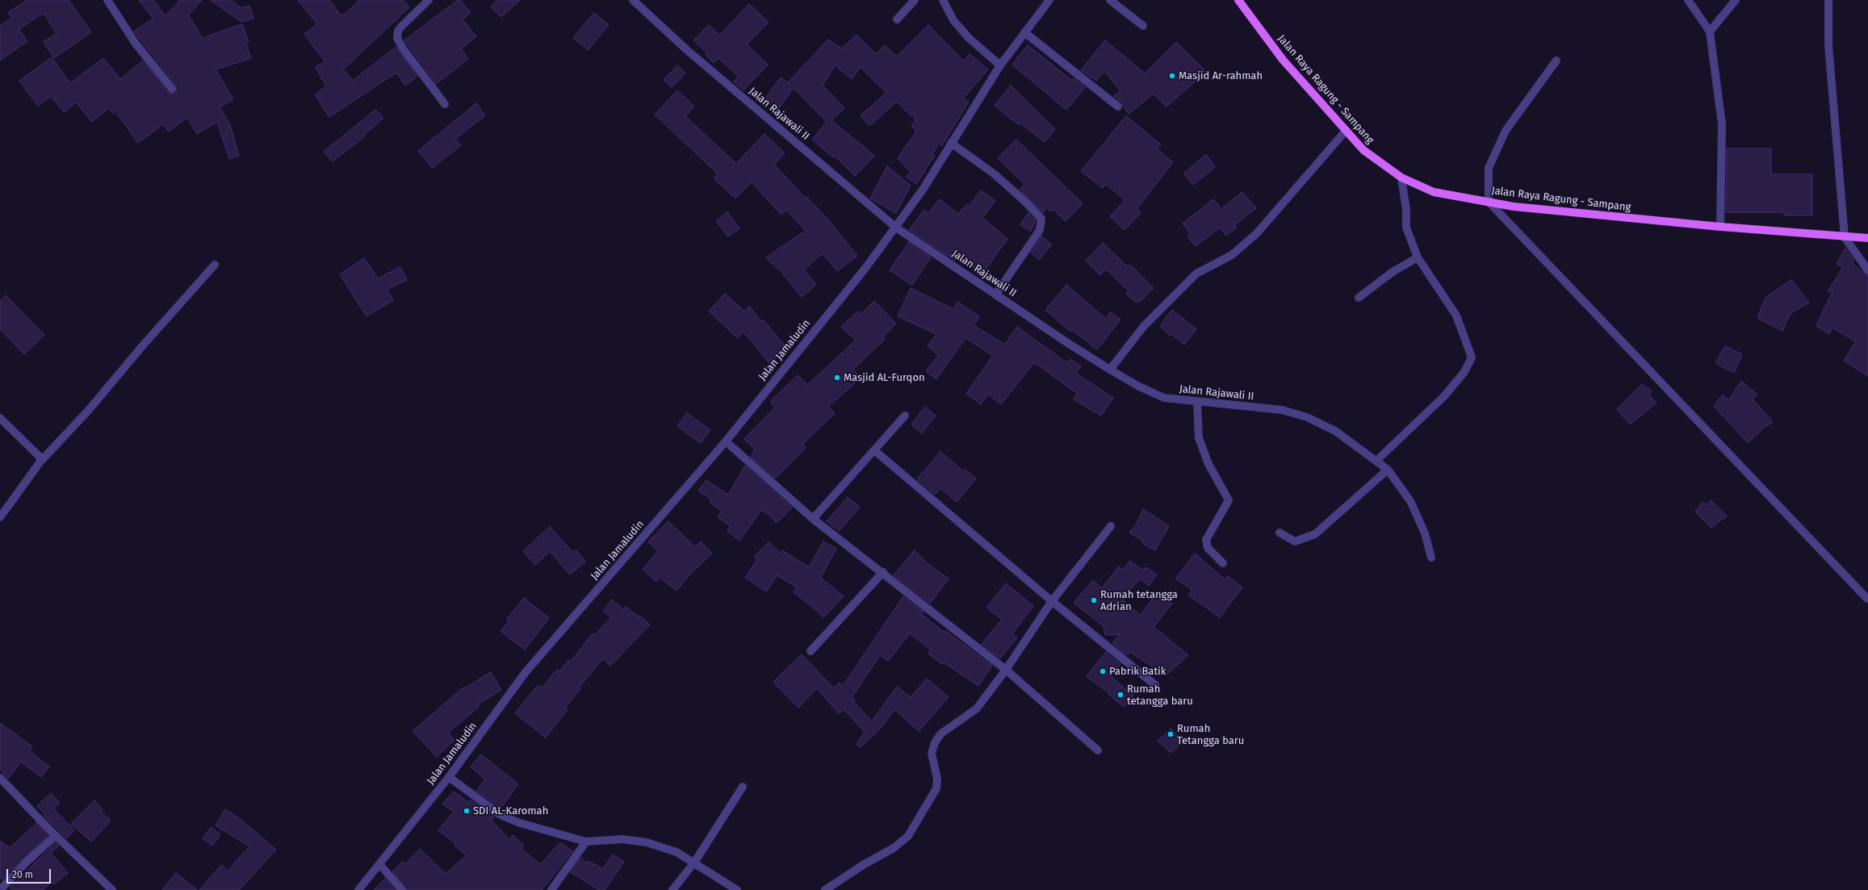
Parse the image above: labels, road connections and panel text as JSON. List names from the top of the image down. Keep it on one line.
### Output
{"streets":{"main road":["Jalan Raya Ragung - Sampang"],"street":["Jalan Rajawali II","Jalan Jamaludin"]},"crossings":[["Jalan Rajawali II","Jalan Jamaludin"]],"places":["Masjid Ar-rahmah","Masjid AL-Furqon","Rumah tetangga Adrian","Pabrik Batik","Rumah tetangga baru","Rumah Tetangga baru","SDI AL-Karomah"],"scale_bar":"20 m"}
